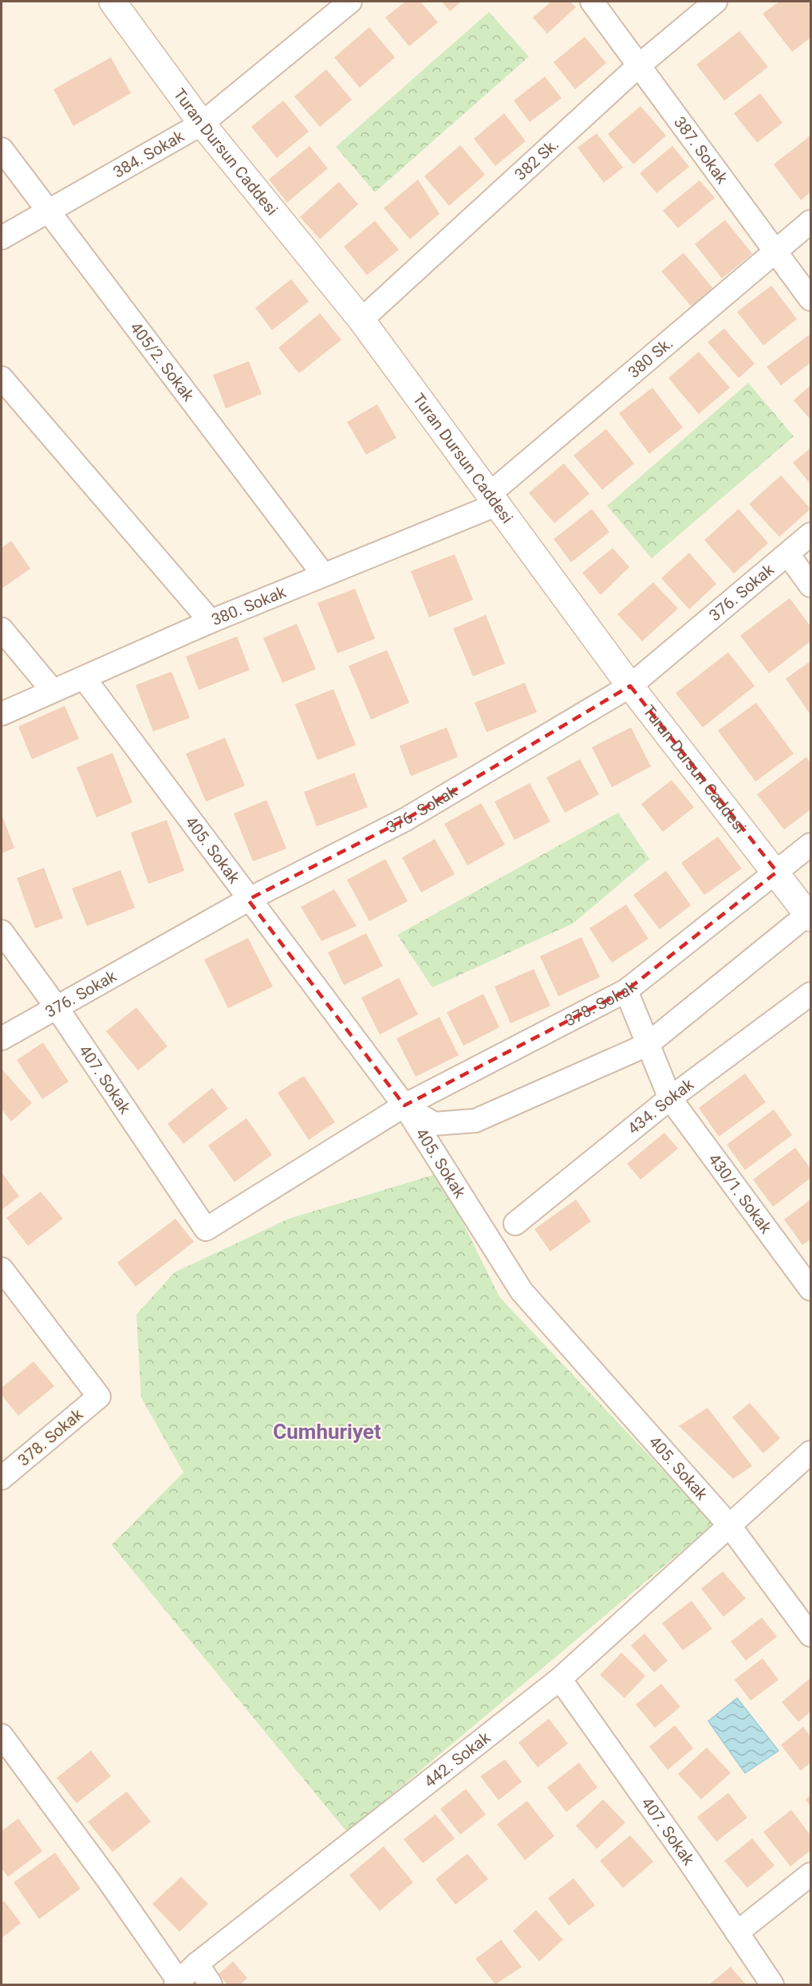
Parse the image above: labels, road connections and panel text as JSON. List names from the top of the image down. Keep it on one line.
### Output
{"streets":{"street":["387. Sokak","Turan Dursun Caddesi","384. Sokak","382 Sk.","380 Sk.","405/2. Sokak","376. Sokak","380. Sokak","405. Sokak","378. Sokak","407. Sokak","434. Sokak","430/1. Sokak","442. Sokak"]},"crossings":[["387. Sokak","382 Sk."],["387. Sokak","380 Sk."],["Turan Dursun Caddesi","384. Sokak"],["Turan Dursun Caddesi","382 Sk."],["Turan Dursun Caddesi","380 Sk."],["Turan Dursun Caddesi","376. Sokak"],["Turan Dursun Caddesi","380. Sokak"],["Turan Dursun Caddesi","378. Sokak"],["384. Sokak","405/2. Sokak"],["380 Sk.","380. Sokak"],["405/2. Sokak","380. Sokak"],["376. Sokak","405. Sokak"],["376. Sokak","407. Sokak"],["380. Sokak","405. Sokak"],["405. Sokak","378. Sokak"],["405. Sokak","442. Sokak"],["378. Sokak","407. Sokak"],["378. Sokak","430/1. Sokak"],["407. Sokak","442. Sokak"],["434. Sokak","430/1. Sokak"]],"districts":["Cumhuriyet"]}
